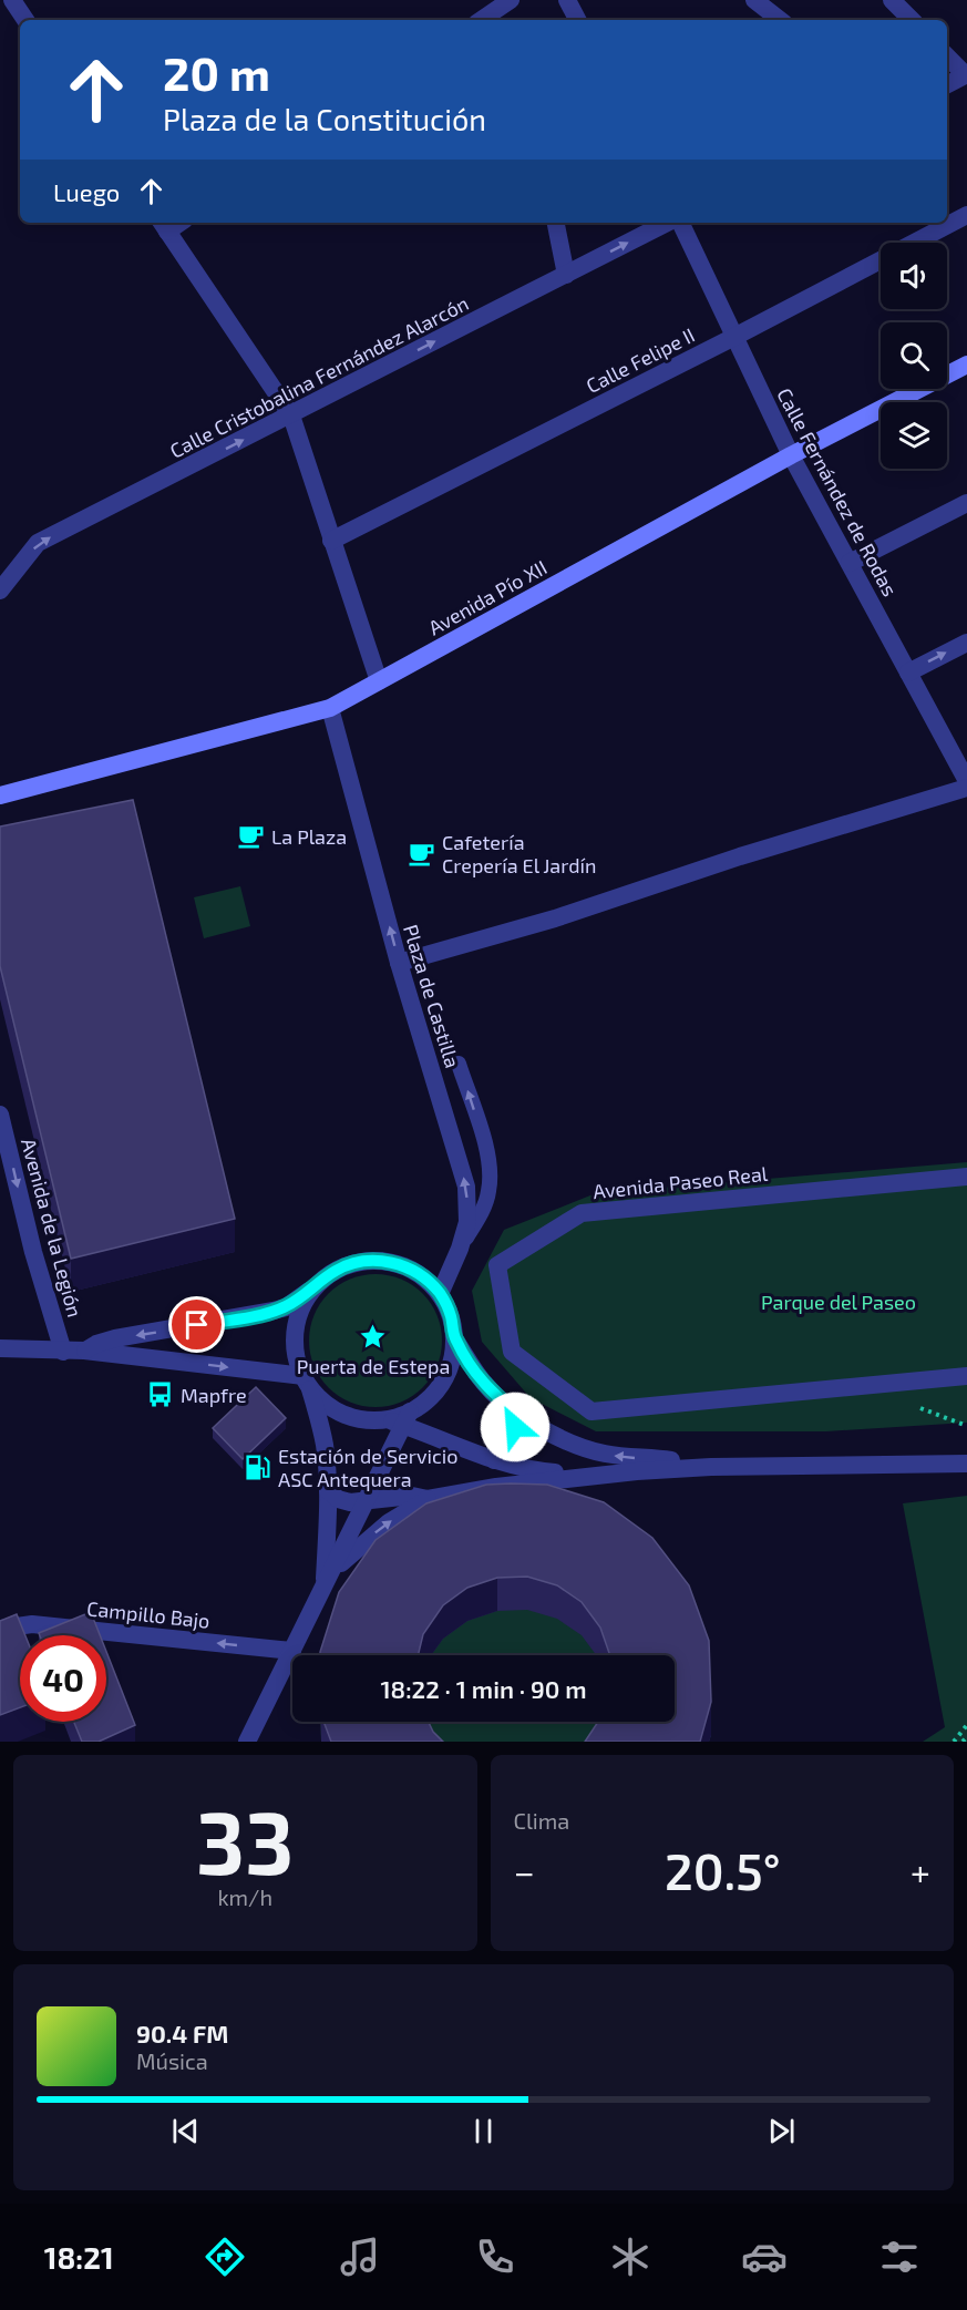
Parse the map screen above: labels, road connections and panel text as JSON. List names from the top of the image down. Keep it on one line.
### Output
{"streets":{"main road":["Avenida Pío XII"],"street":["Calle Felipe II","Calle Cristobalina Fernández Alarcón","Calle Fernández de Rodas","Plaza de Castilla","Avenida Paseo Real","Avenida de la Legión","Campillo Bajo"]},"crossings":[["Calle Felipe II","Calle Fernández de Rodas"],["Calle Fernández de Rodas","Avenida Pío XII"],["Avenida Pío XII","Plaza de Castilla"]],"one_way":["Calle Cristobalina Fernández Alarcón","Plaza de Castilla","Avenida de la Legión","Campillo Bajo"],"parks":["Parque del Paseo"],"places":{"cafe":["La Plaza","Cafetería Crepería El Jardín"],"place":["Puerta de Estepa"],"bus stop":["Mapfre"],"fuel station":["Estación de Servicio ASC Antequera"]},"page":{"turn":["20 m","Plaza de la Constitución"],"then":"Luego","limit":"40","trip":"18:22 · 1 min · 90 m","tile":[["33","km/h"],"Clima"],"heat":["−","20.5°","+"],"song":["90.4 FM","Música"],"tabs":"18:21"}}
